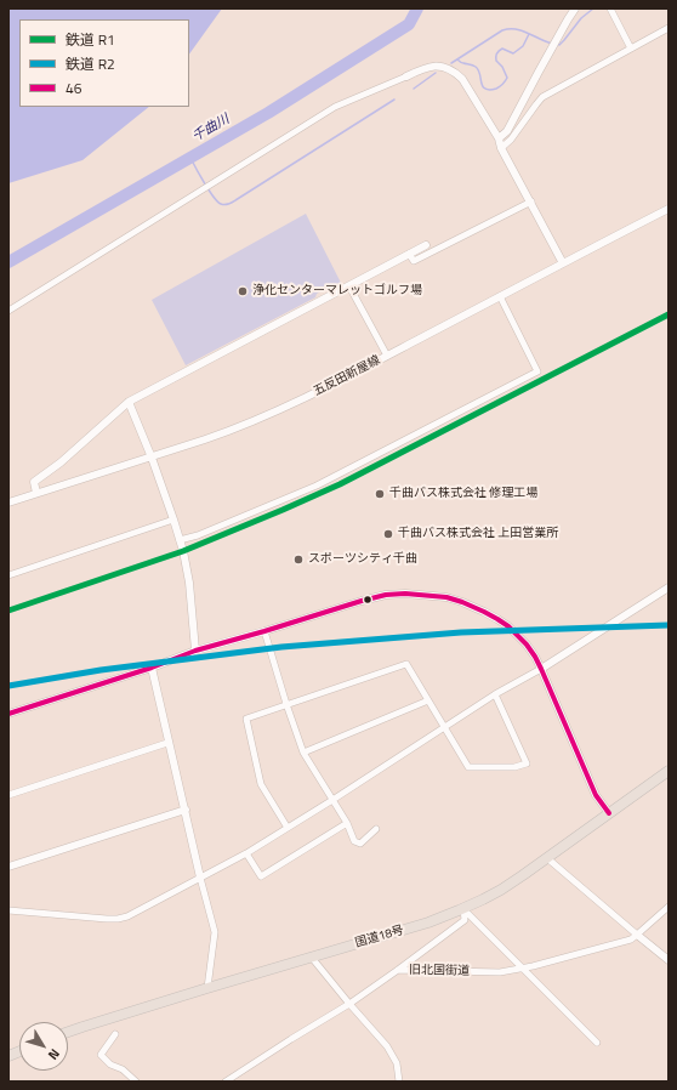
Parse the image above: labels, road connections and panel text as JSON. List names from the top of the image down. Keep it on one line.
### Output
{"streets":{"highway":["国道18号"],"street":["五反田新屋線","旧北国街道"]},"water":["千曲川"],"places":["浄化センターマレットゴルフ場","千曲バス株式会社 修理工場","千曲バス株式会社 上田営業所","スポーツシティ千曲"],"lines":["rail line R1","transit line 46","rail line R2"],"legend":["鉄道 R1","鉄道 R2","46"],"north":"bottom right"}
